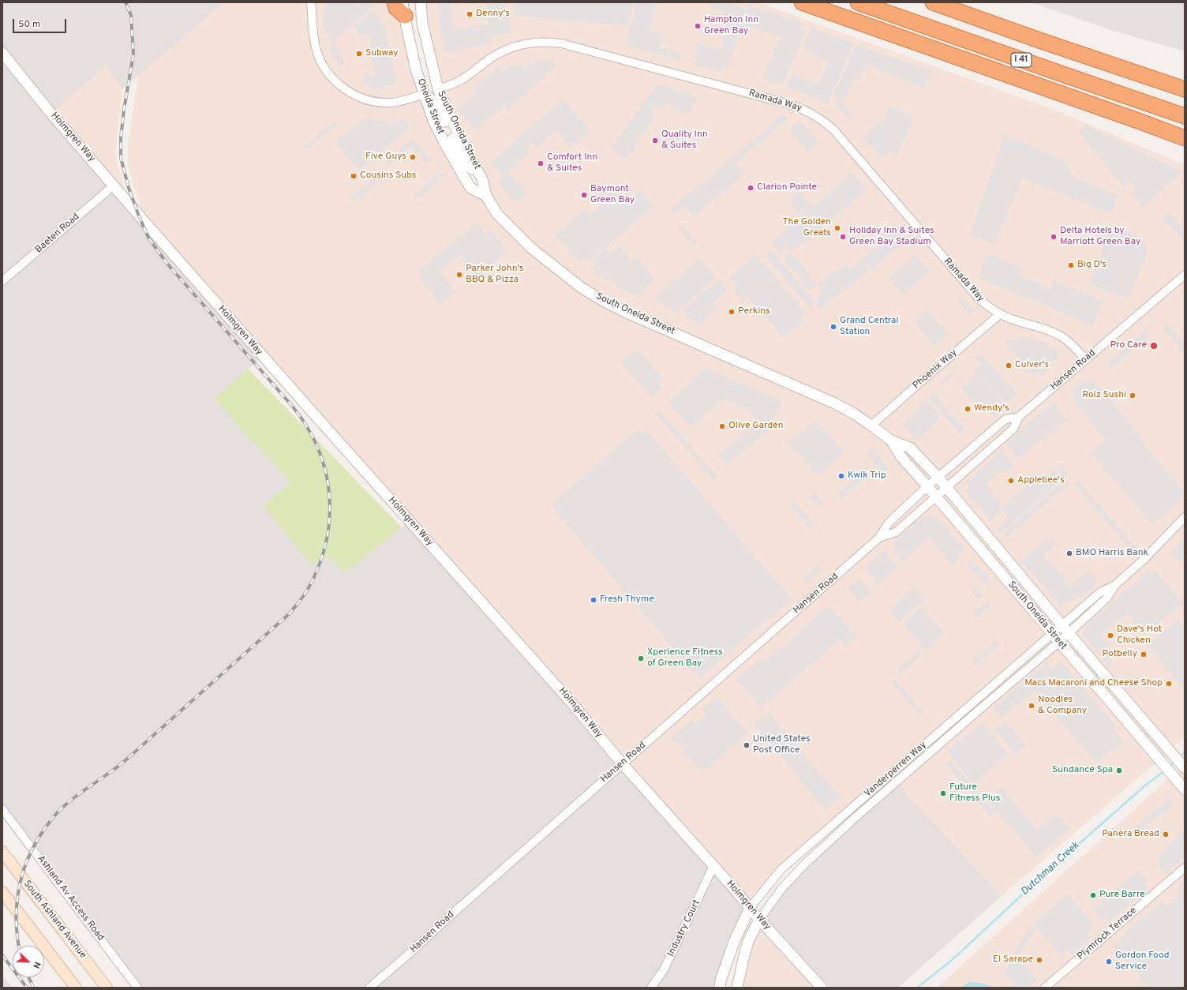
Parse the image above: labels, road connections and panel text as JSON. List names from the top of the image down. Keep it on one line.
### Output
{"streets":{"highway":["I 41"],"main road":["South Ashland Avenue"],"street":["Ramada Way","Oneida Street","South Oneida Street","Holmgren Way","Baeten Road","Phoenix Way","Hansen Road","Vanderperren Way","Ashland Av Access Road","Industry Court","Plymrock Terrace"]},"crossings":[["Ramada Way","South Oneida Street"],["Ramada Way","Phoenix Way"],["Ramada Way","Hansen Road"],["Oneida Street","South Oneida Street"],["South Oneida Street","Phoenix Way"],["South Oneida Street","Hansen Road"],["South Oneida Street","Vanderperren Way"],["Holmgren Way","Baeten Road"],["Holmgren Way","Hansen Road"],["Holmgren Way","Vanderperren Way"],["Holmgren Way","Industry Court"]],"water":["Dutchman Creek"],"places":["Denny's","Hampton Inn Green Bay","Subway","Quality Inn & Suites","Five Guys","Comfort Inn & Suites","Cousins Subs","Clarion Pointe","Baymont Green Bay","The Golden Greats","Holiday Inn & Suites Green Bay Stadium","Delta Hotels by Marriott Green Bay","Big D's","Parker John's BBQ & Pizza","Perkins","Grand Central Station","Pro Care","Culver's","Rolz Sushi","Wendy's","Olive Garden","Kwik Trip","Applebee's","BMO Harris Bank","Fresh Thyme","Dave's Hot Chicken","Potbelly","Xperience Fitness of Green Bay","Macs Macaroni and Cheese Shop","Noodles & Company","United States Post Office","Sundance Spa","Future Fitness Plus","Panera Bread","Pure Barre","El Sarape","Gordon Food Service"],"scale_bar":"50 m","north":"bottom right"}
